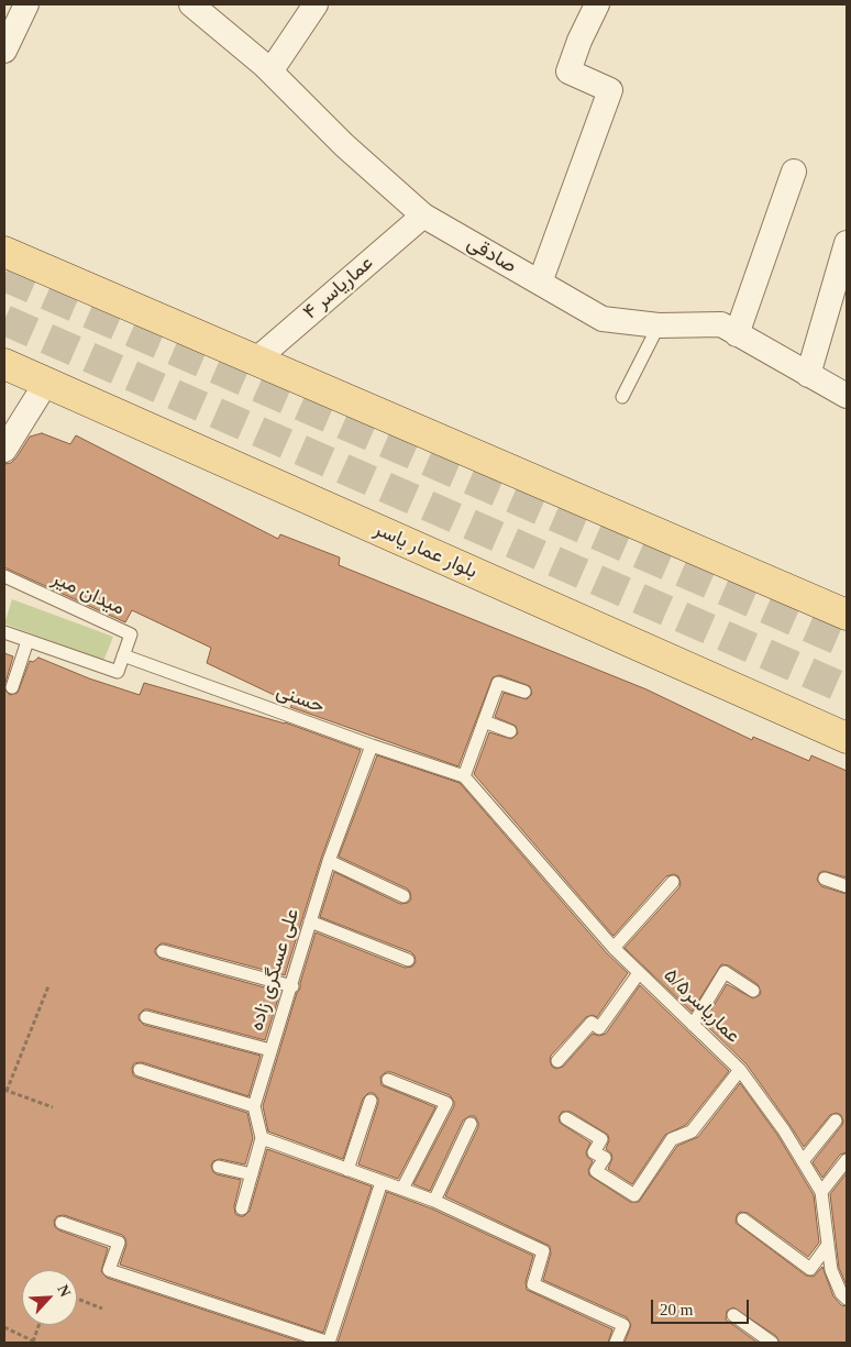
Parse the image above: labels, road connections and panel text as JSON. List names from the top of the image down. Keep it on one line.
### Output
{"streets":{"main road":["بلوار عمار یاسر"],"street":["صادقی","عماریاسر ۴"],"lane":["میدان میر","حسنی","علی عسگری زاده","عماریاسر۵/۵"]},"crossings":[["صادقی","عماریاسر ۴"],["میدان میر","حسنی"],["حسنی","علی عسگری زاده"],["حسنی","عماریاسر۵/۵"]],"scale_bar":"20 m","north":"top right"}
